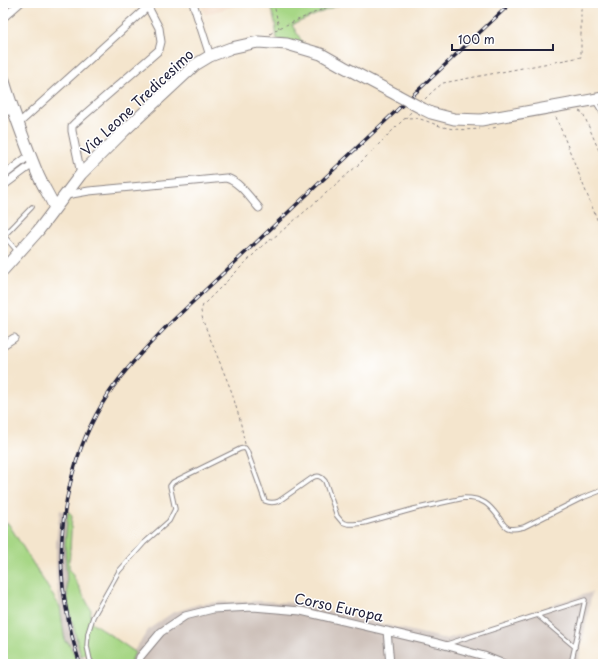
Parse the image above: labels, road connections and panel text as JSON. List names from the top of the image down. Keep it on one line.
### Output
{"streets":{"street":["Via Leone Tredicesimo","Corso Europa"]},"scale_bar":"100 m"}
